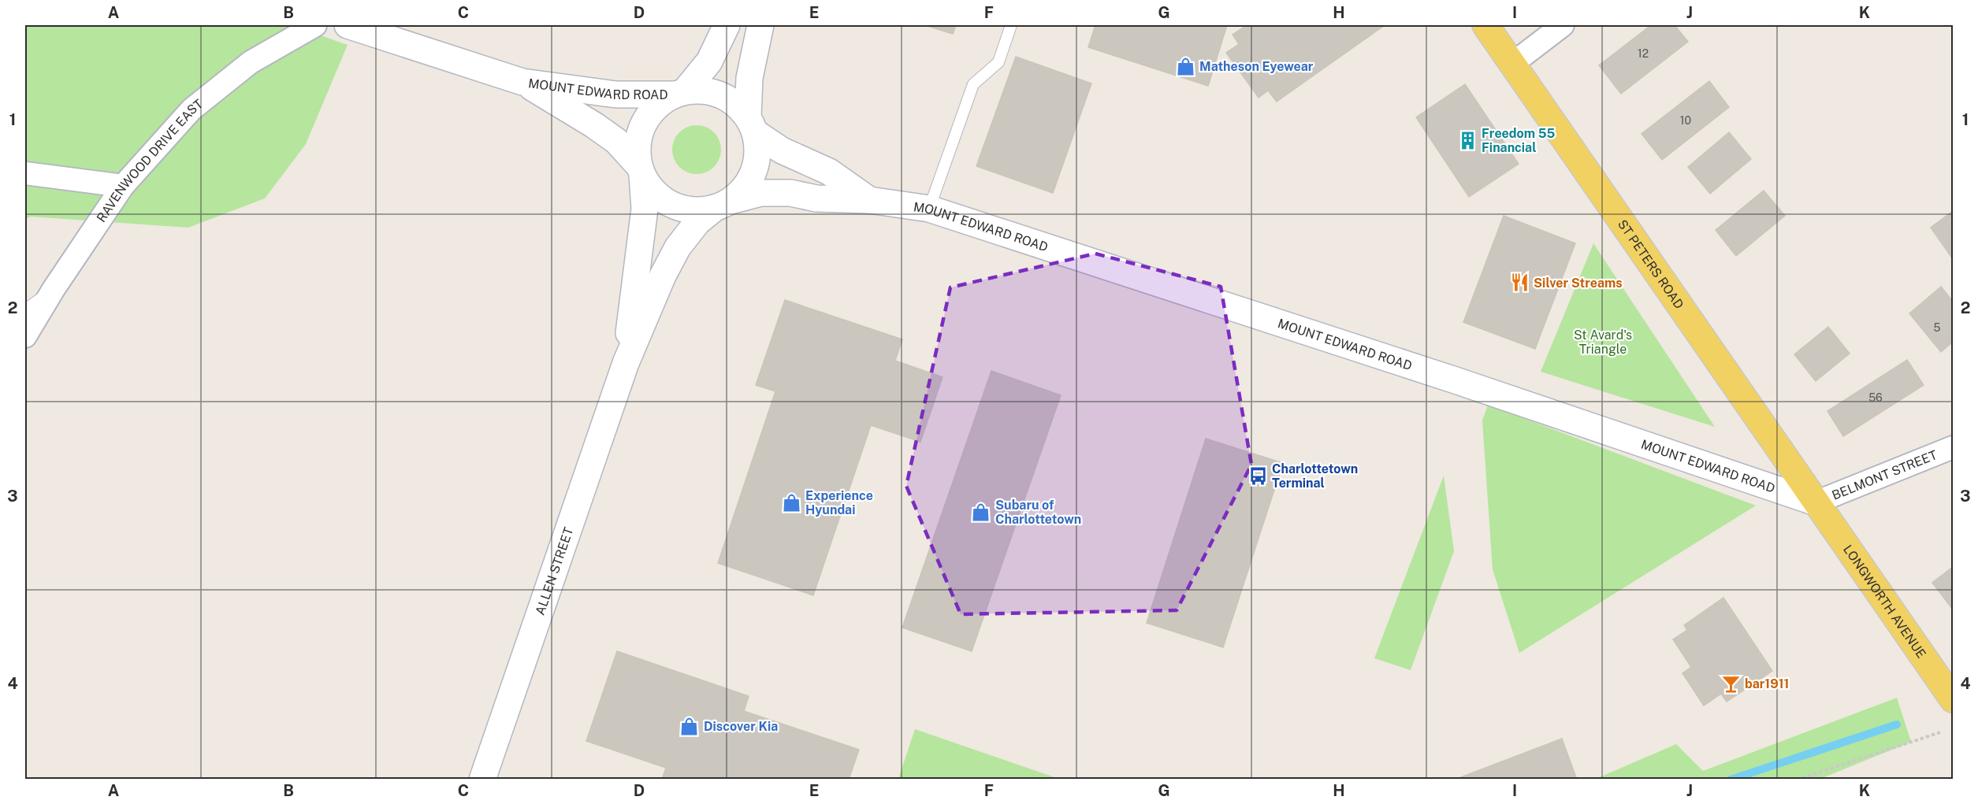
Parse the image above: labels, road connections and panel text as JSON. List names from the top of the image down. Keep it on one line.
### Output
{"streets":{"main road":["ST PETERS ROAD","LONGWORTH AVENUE"],"street":["MOUNT EDWARD ROAD","RAVENWOOD DRIVE EAST","BELMONT STREET","ALLEN STREET"]},"crossings":[["MOUNT EDWARD ROAD","ST PETERS ROAD"],["MOUNT EDWARD ROAD","BELMONT STREET"],["MOUNT EDWARD ROAD","ALLEN STREET"],["MOUNT EDWARD ROAD","LONGWORTH AVENUE"],["ST PETERS ROAD","BELMONT STREET"],["ST PETERS ROAD","LONGWORTH AVENUE"],["BELMONT STREET","LONGWORTH AVENUE"]],"parks":["St Avard's Triangle"],"places":{"shop":["Matheson Eyewear","Experience Hyundai","Subaru of Charlottetown","Discover Kia"],"building":["Freedom 55 Financial"],"restaurant":["Silver Streams"],"bus stop":["Charlottetown Terminal"],"bar":["bar1911"]},"house_numbers":["12","10","5","56"],"grid":{"columns":["A","B","C","D","E","F","G","H","I","J","K"],"rows":["1","2","3","4"]}}
